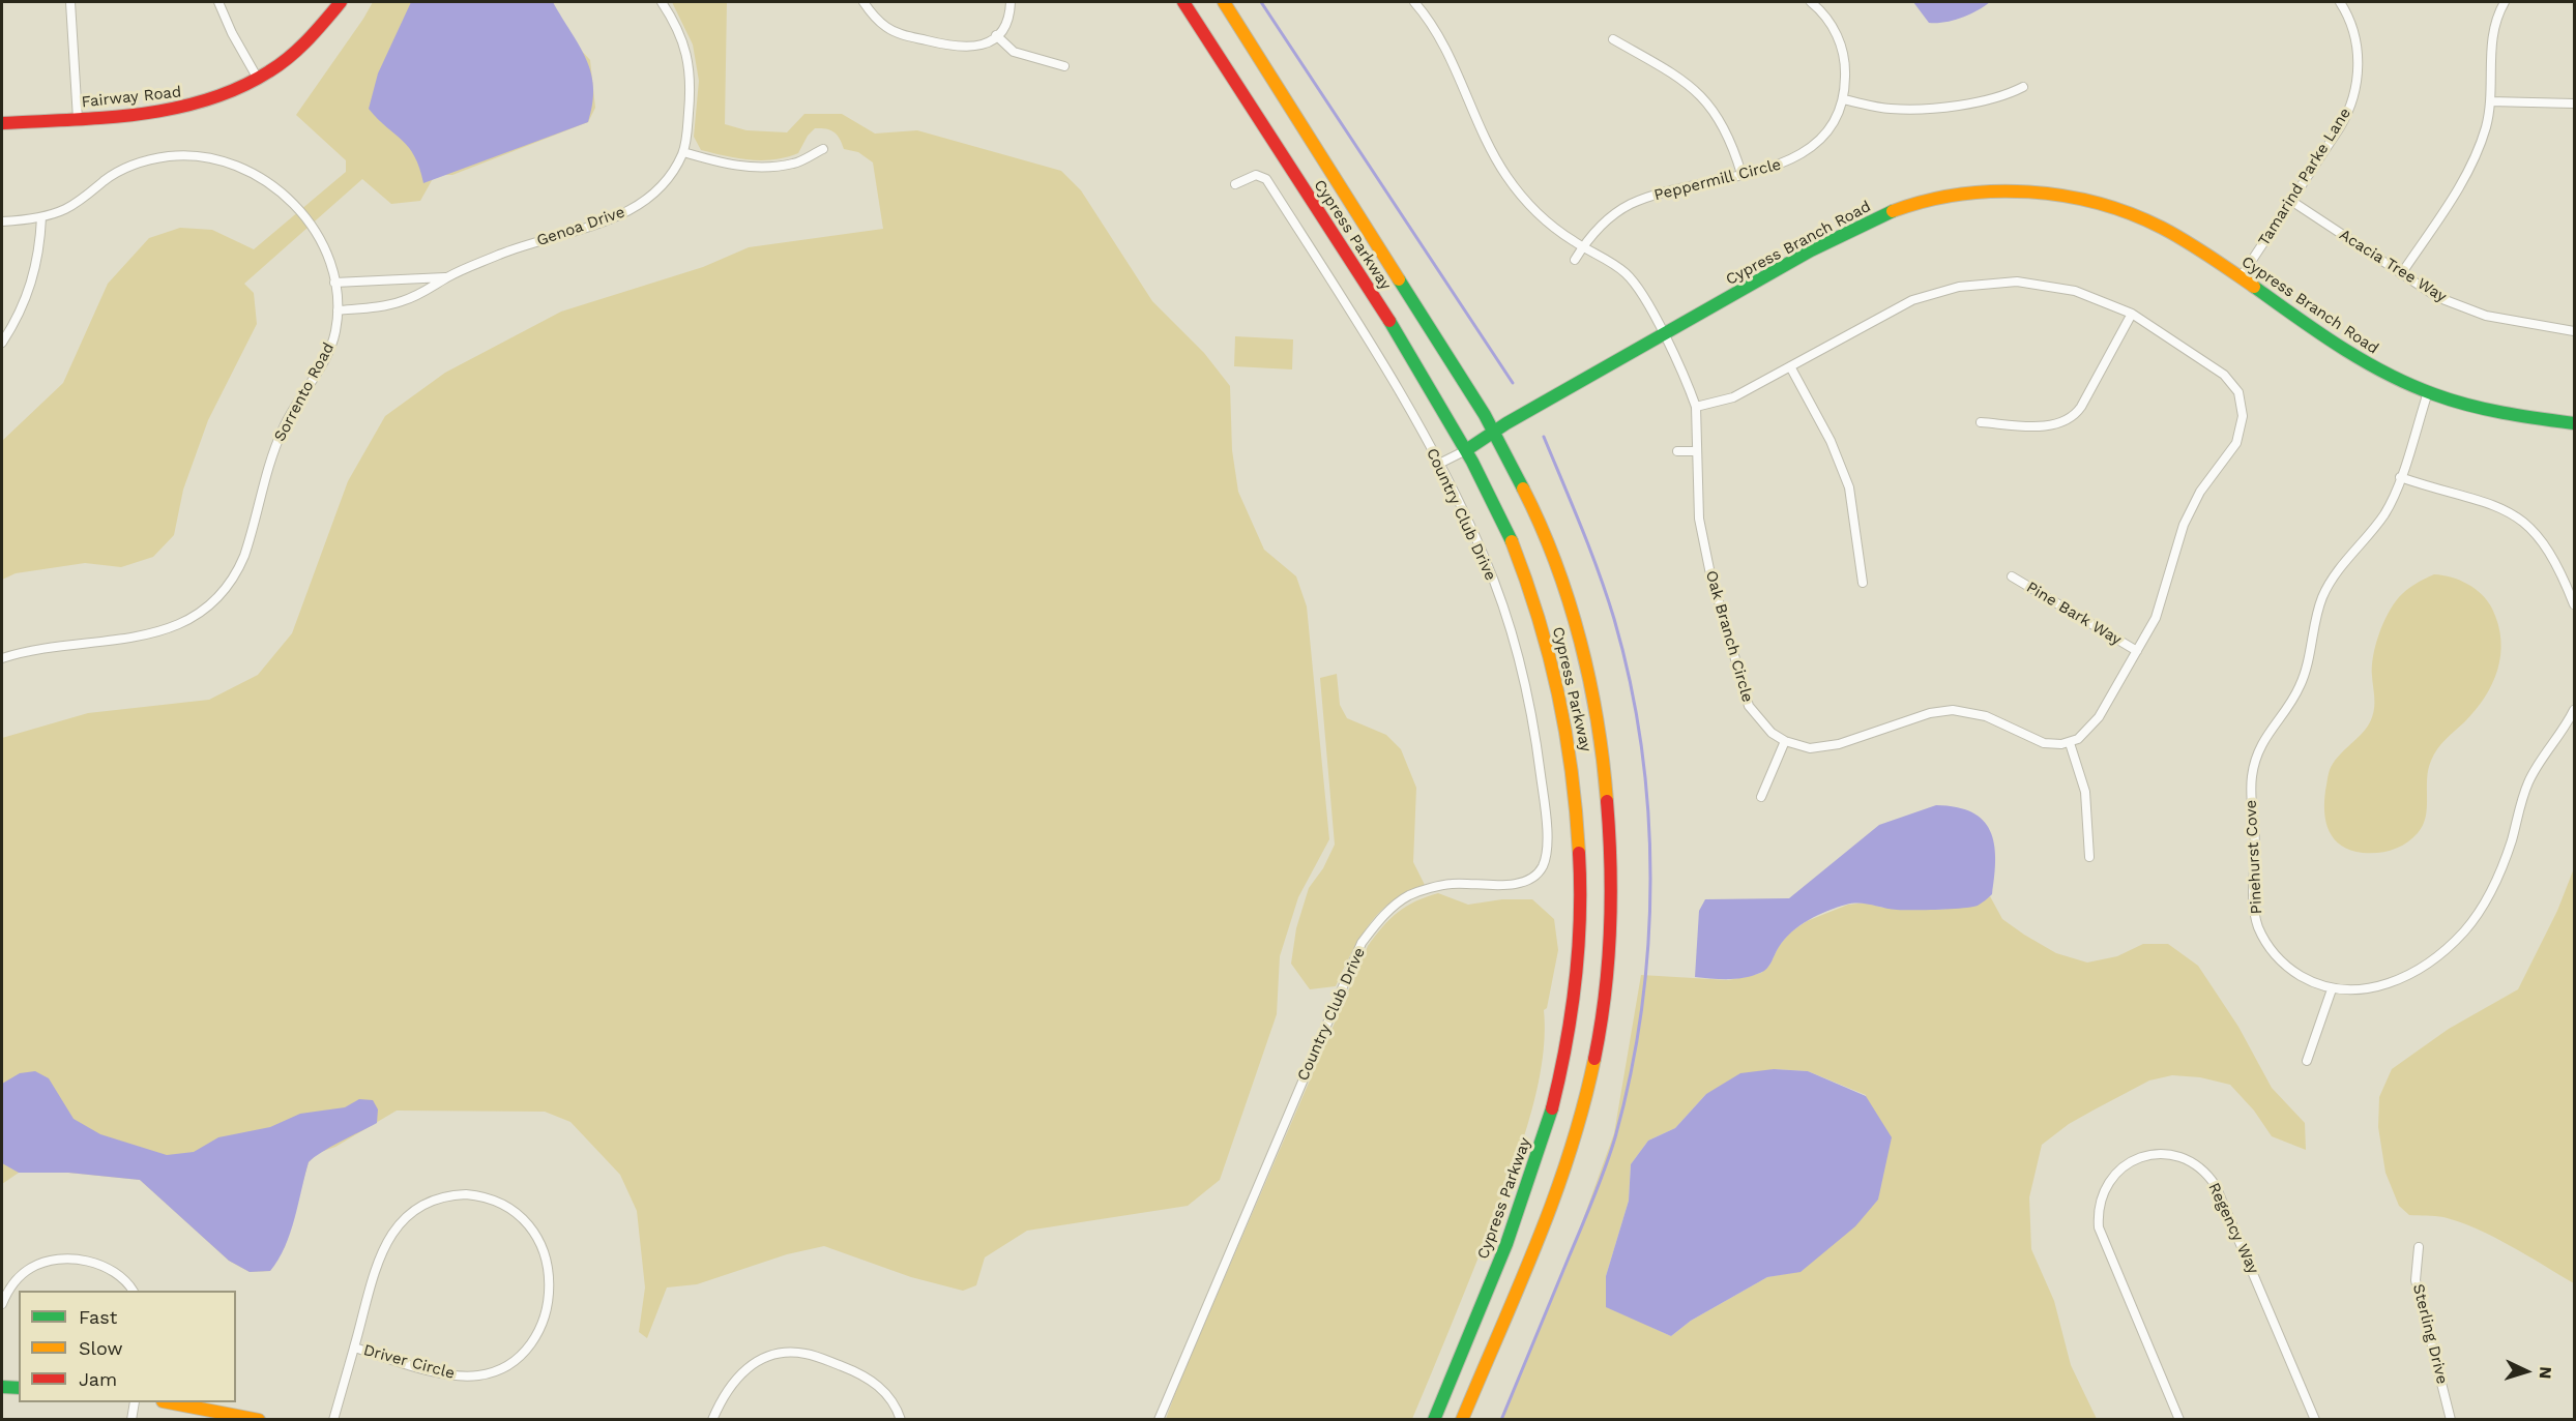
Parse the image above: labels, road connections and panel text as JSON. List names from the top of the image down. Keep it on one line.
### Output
{"streets":{"main road":["Fairway Road","Cypress Parkway","Cypress Branch Road"],"street":["Tamarind Parke Lane","Peppermill Circle","Genoa Drive","Acacia Tree Way","Sorrento Road","Country Club Drive","Pine Bark Way","Oak Branch Circle","Pinehurst Cove","Regency Way","Sterling Drive","Driver Circle"]},"crossings":[["Tamarind Parke Lane","Cypress Branch Road"],["Tamarind Parke Lane","Acacia Tree Way"],["Genoa Drive","Sorrento Road"],["Cypress Parkway","Cypress Branch Road"],["Cypress Branch Road","Oak Branch Circle"],["Cypress Branch Road","Pinehurst Cove"]],"legend":["Fast","Slow","Jam"],"north":"right"}
